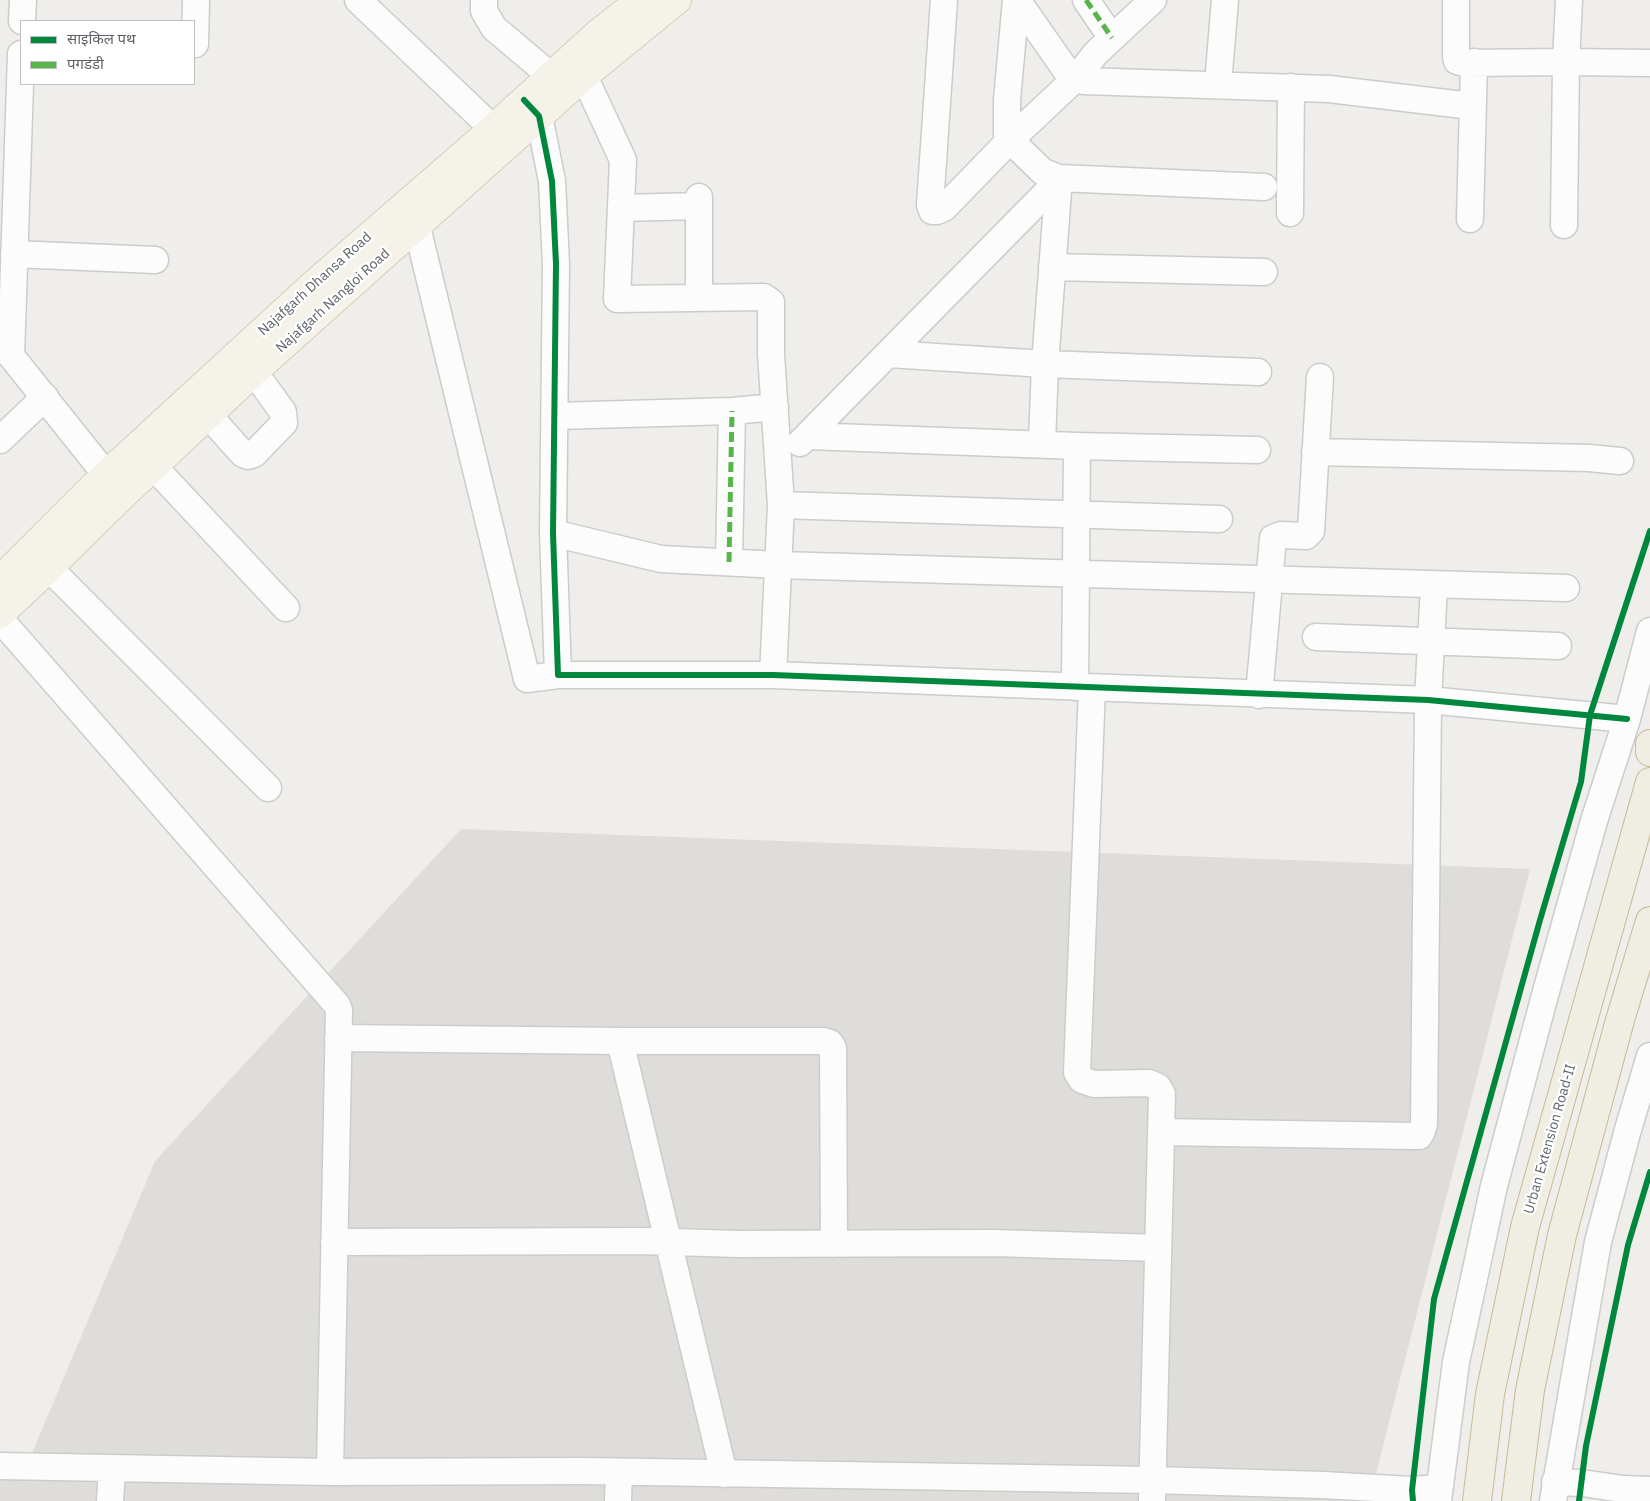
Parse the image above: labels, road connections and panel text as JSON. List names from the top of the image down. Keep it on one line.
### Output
{"streets":{"highway":["Urban Extension Road-II"],"main road":["Najafgarh Dhansa Road","Najafgarh Nangloi Road"]},"crossings":[["Najafgarh Dhansa Road","Najafgarh Nangloi Road"]],"legend":["साइकिल पथ","पगडंडी"]}
